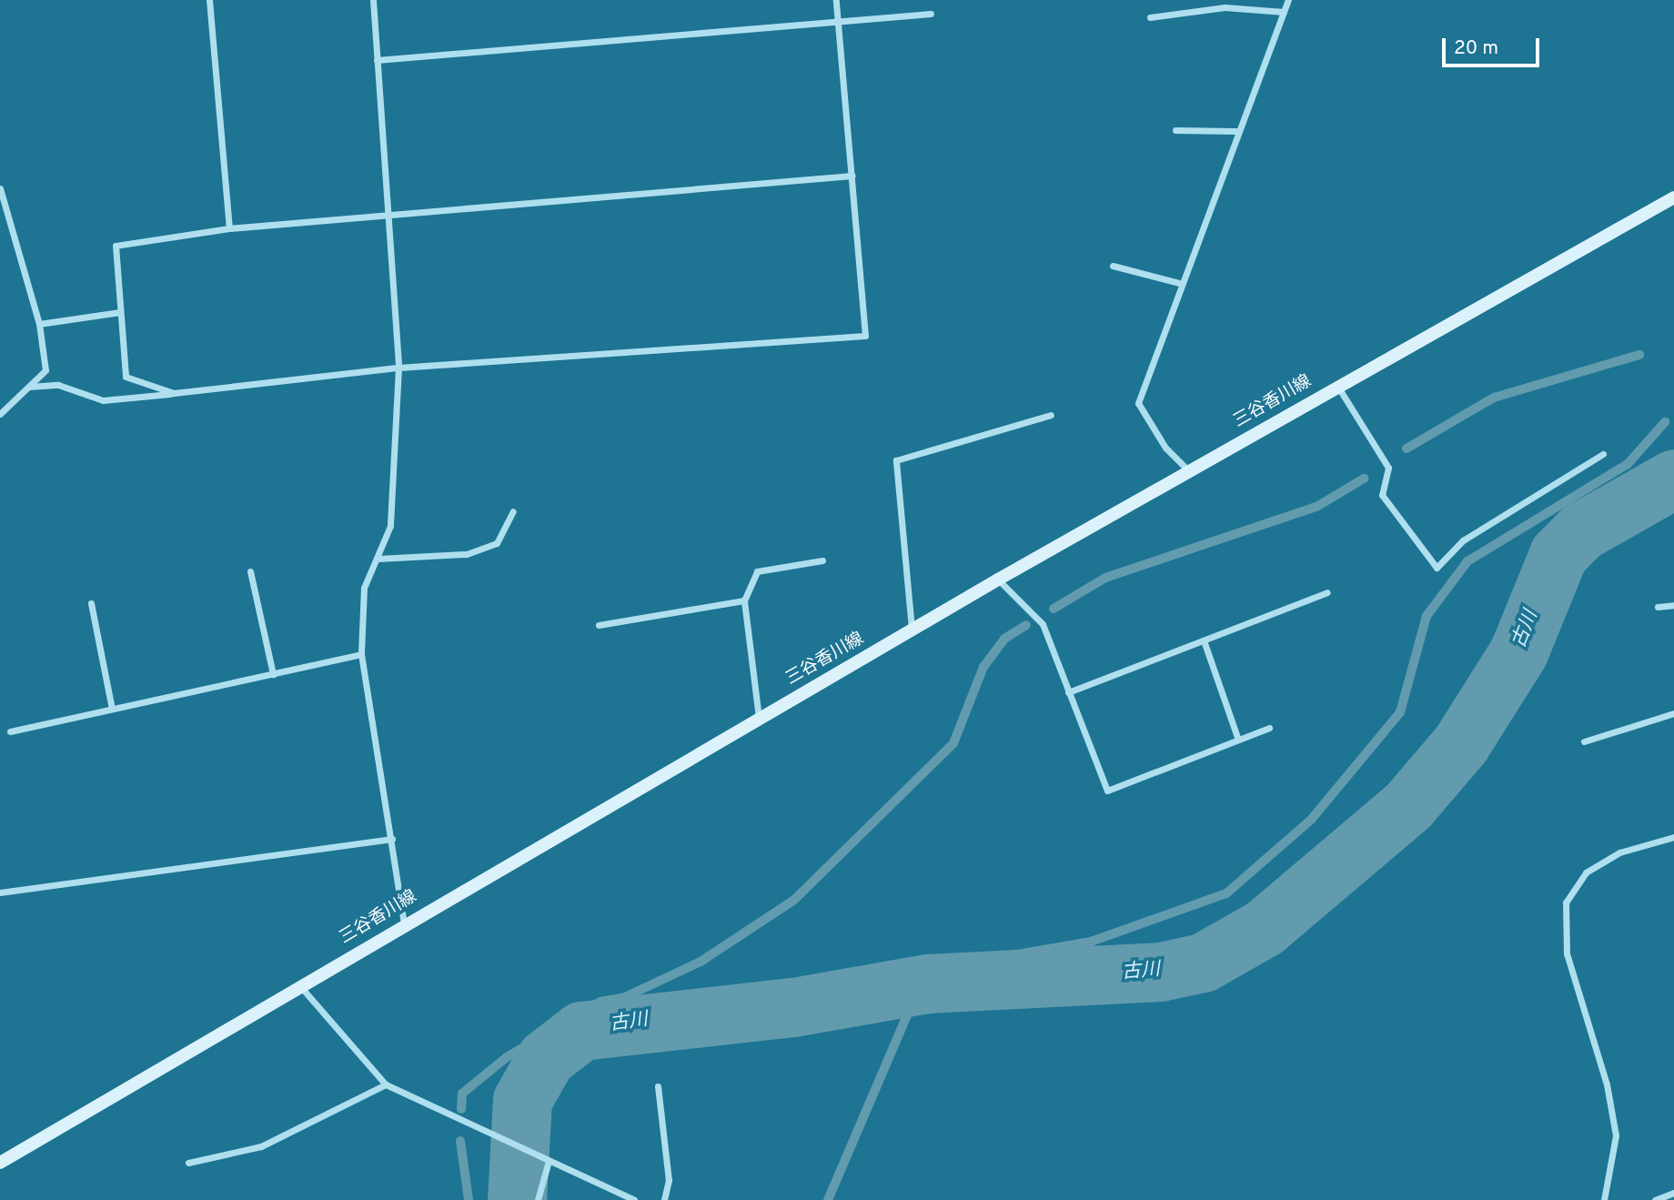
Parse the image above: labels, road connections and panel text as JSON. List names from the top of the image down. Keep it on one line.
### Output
{"streets":{"main road":["三谷香川線"]},"water":["古川"],"scale_bar":"20 m"}
